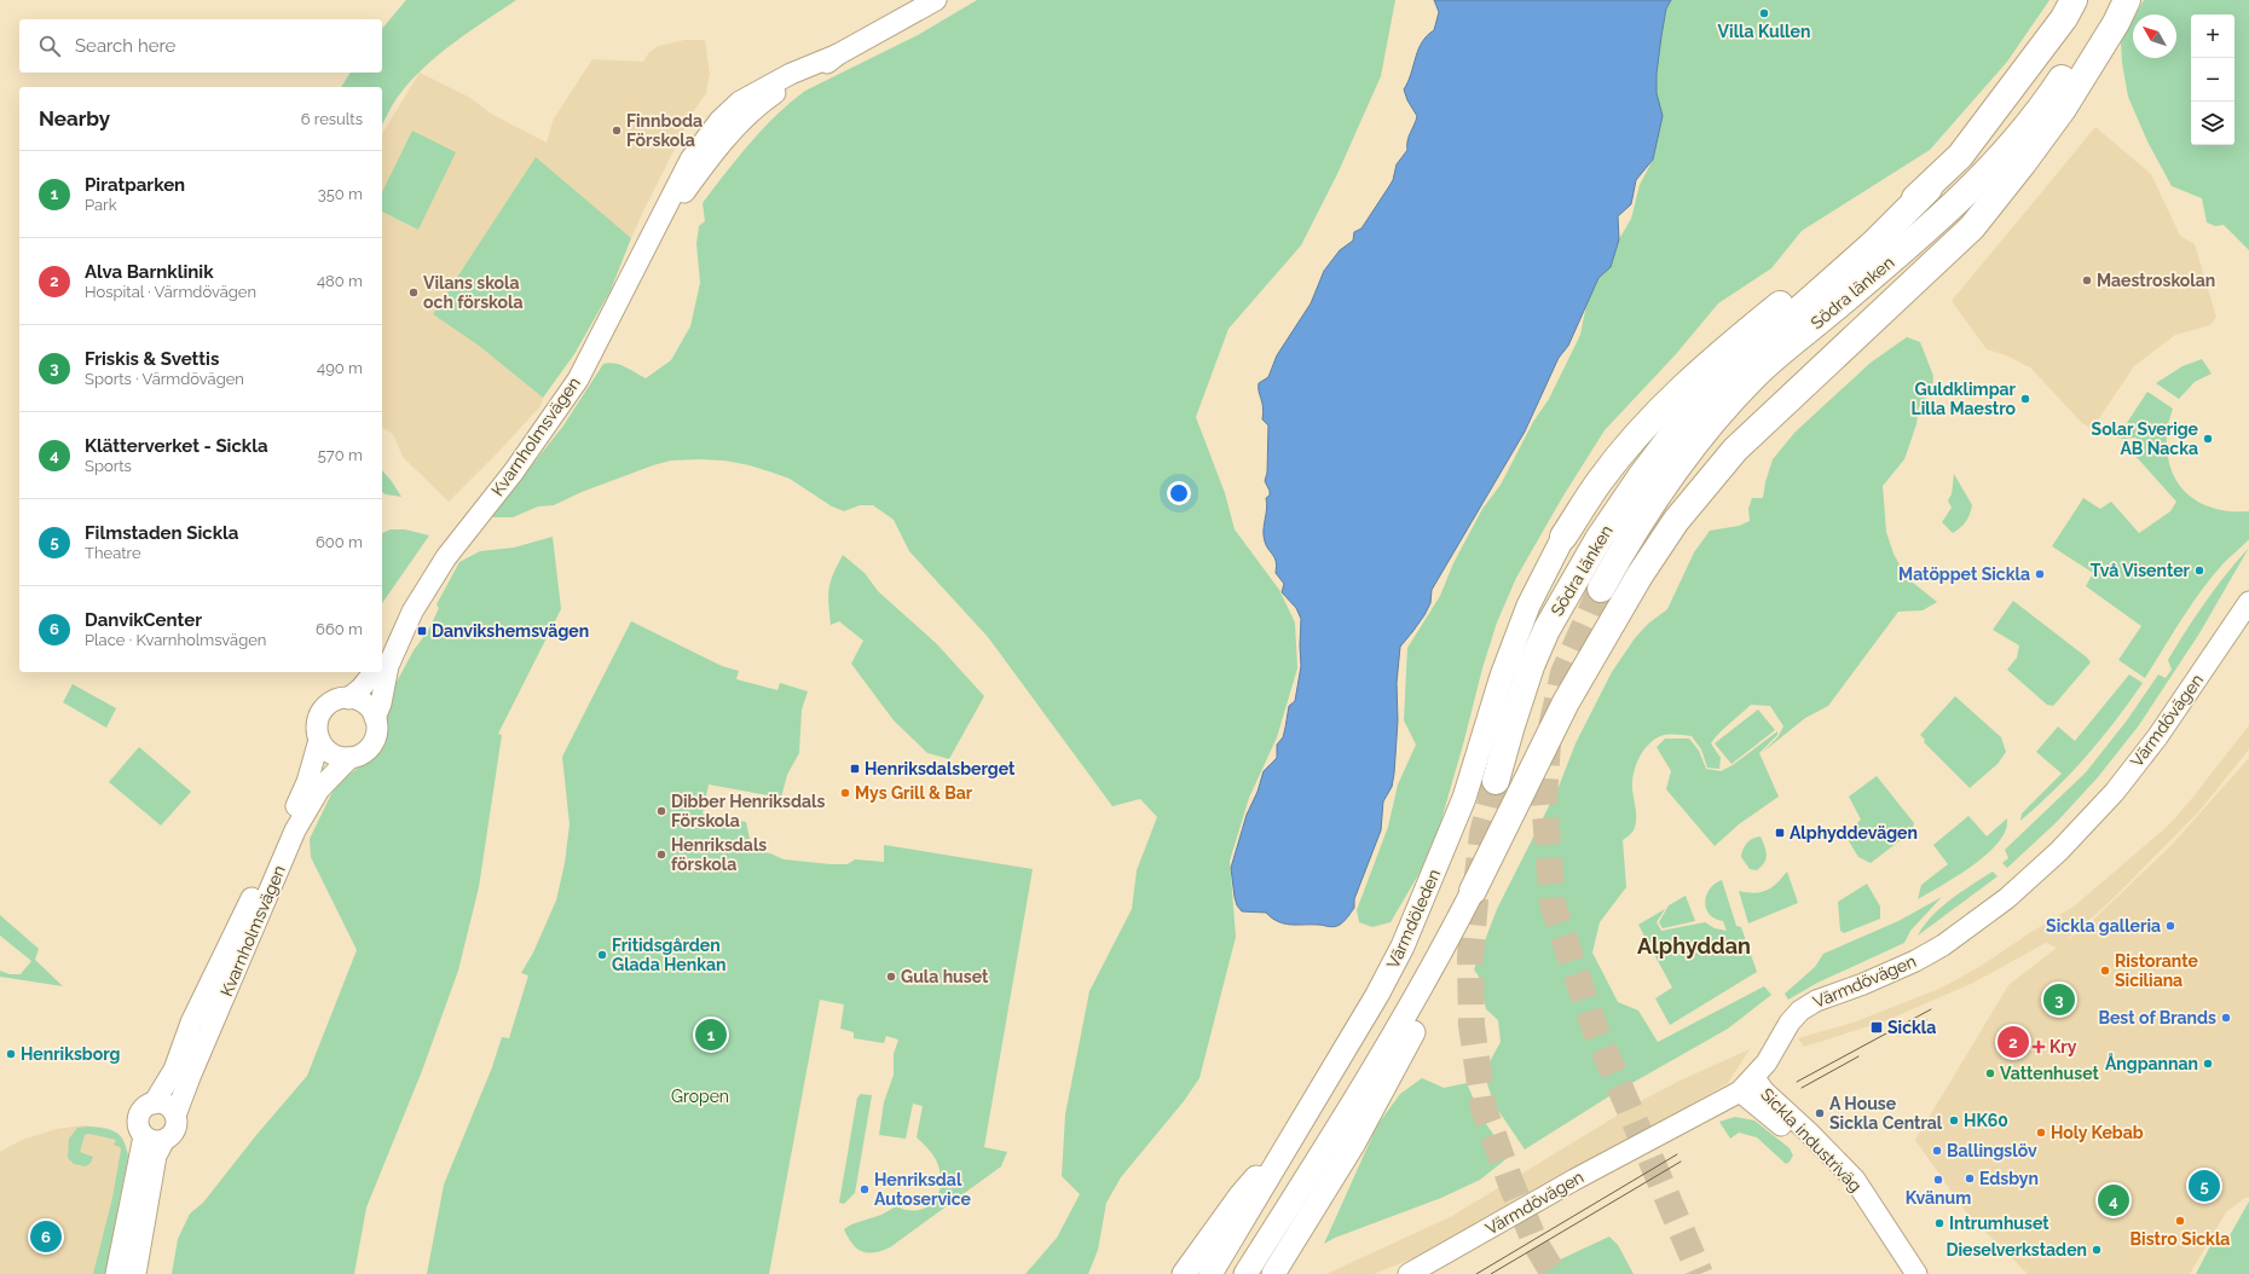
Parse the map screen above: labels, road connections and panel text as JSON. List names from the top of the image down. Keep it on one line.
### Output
{"streets":{"highway":["Södra länken"],"main road":["Värmdöleden"],"street":["Kvarnholmsvägen","Värmdövägen","Sickla industriväg"]},"crossings":[["Värmdövägen","Sickla industriväg"]],"districts":["Alphyddan"],"parks":["Gropen"],"places":{"other":["Villa Kullen","Finnboda Förskola","Maestroskolan","Vilans skola och förskola","Guldklimpar Lilla Maestro","Solar Sverige AB Nacka","Två Visenter","Matöppet Sickla","Mys Grill & Bar","Dibber Henriksdals Förskola","Henriksdals förskola","Sickla galleria","Fritidsgården Glada Henkan","Ristorante Siciliana","Gula huset","Best of Brands","Henriksborg","Ångpannan","Vattenhuset","A House Sickla Central","HK60","Holy Kebab","Ballingslöv","Edsbyn","Kvänum","Henriksdal Autoservice","Bistro Sickla","Intrumhuset","Dieselverkstaden"],"transit":["Danvikshemsvägen","Henriksdalsberget","Alphyddevägen","Sickla"],"health":["Kry"]},"north":"top left","page":{"map_buttons":["+","−"],"search":"Search here","heading":["Nearby","6 results"],"list":[{"mark":"1","name":"Piratparken","note":"Park","value":"350 m"},{"mark":"2","name":"Alva Barnklinik","note":"Hospital · Värmdövägen","value":"480 m"},{"mark":"3","name":"Friskis & Svettis","note":"Sports · Värmdövägen","value":"490 m"},{"mark":"4","name":"Klätterverket - Sickla","note":"Sports","value":"570 m"},{"mark":"5","name":"Filmstaden Sickla","note":"Theatre","value":"600 m"},{"mark":"6","name":"DanvikCenter","note":"Place · Kvarnholmsvägen","value":"660 m"}],"pins":["3","1","2","5","4","6"]}}
